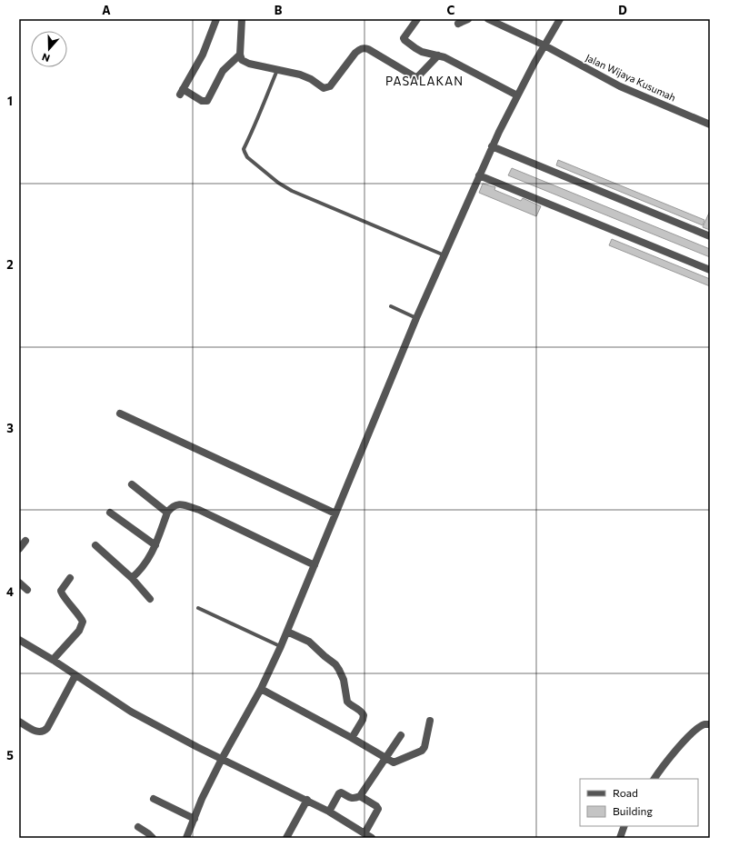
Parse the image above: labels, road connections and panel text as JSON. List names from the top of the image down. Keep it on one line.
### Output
{"streets":{"street":["Jalan Wijaya Kusumah"]},"districts":["PASALAKAN"],"legend":["Road","Building"],"north":"bottom","grid":{"columns":["A","B","C","D"],"rows":["1","2","3","4","5"]}}
